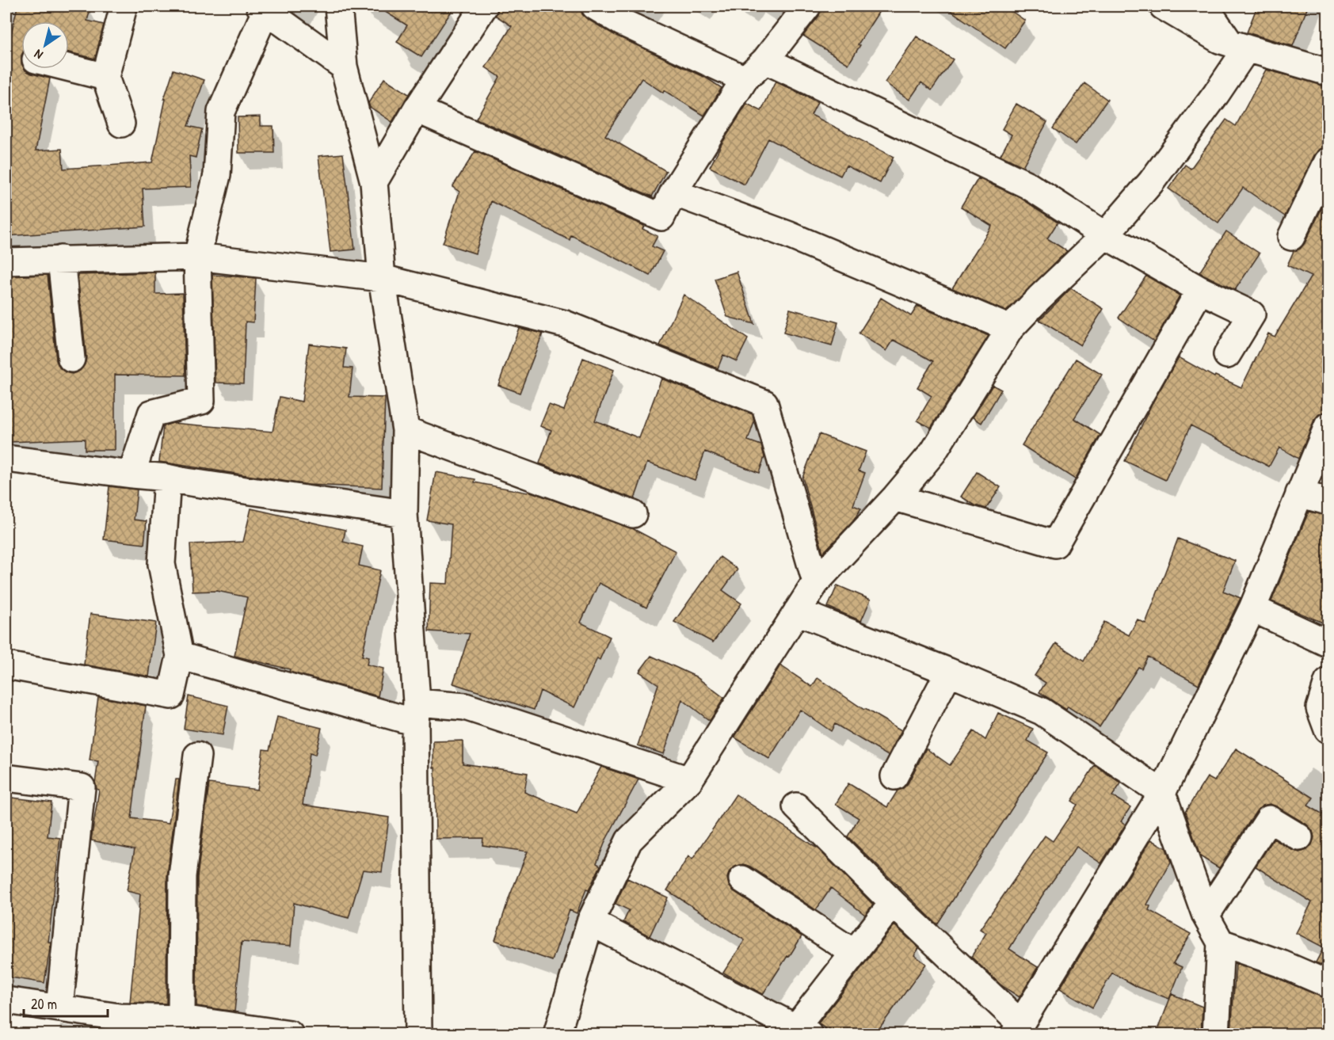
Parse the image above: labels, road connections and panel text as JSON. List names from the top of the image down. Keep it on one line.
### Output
{"scale_bar":"20 m","north":"bottom left"}
